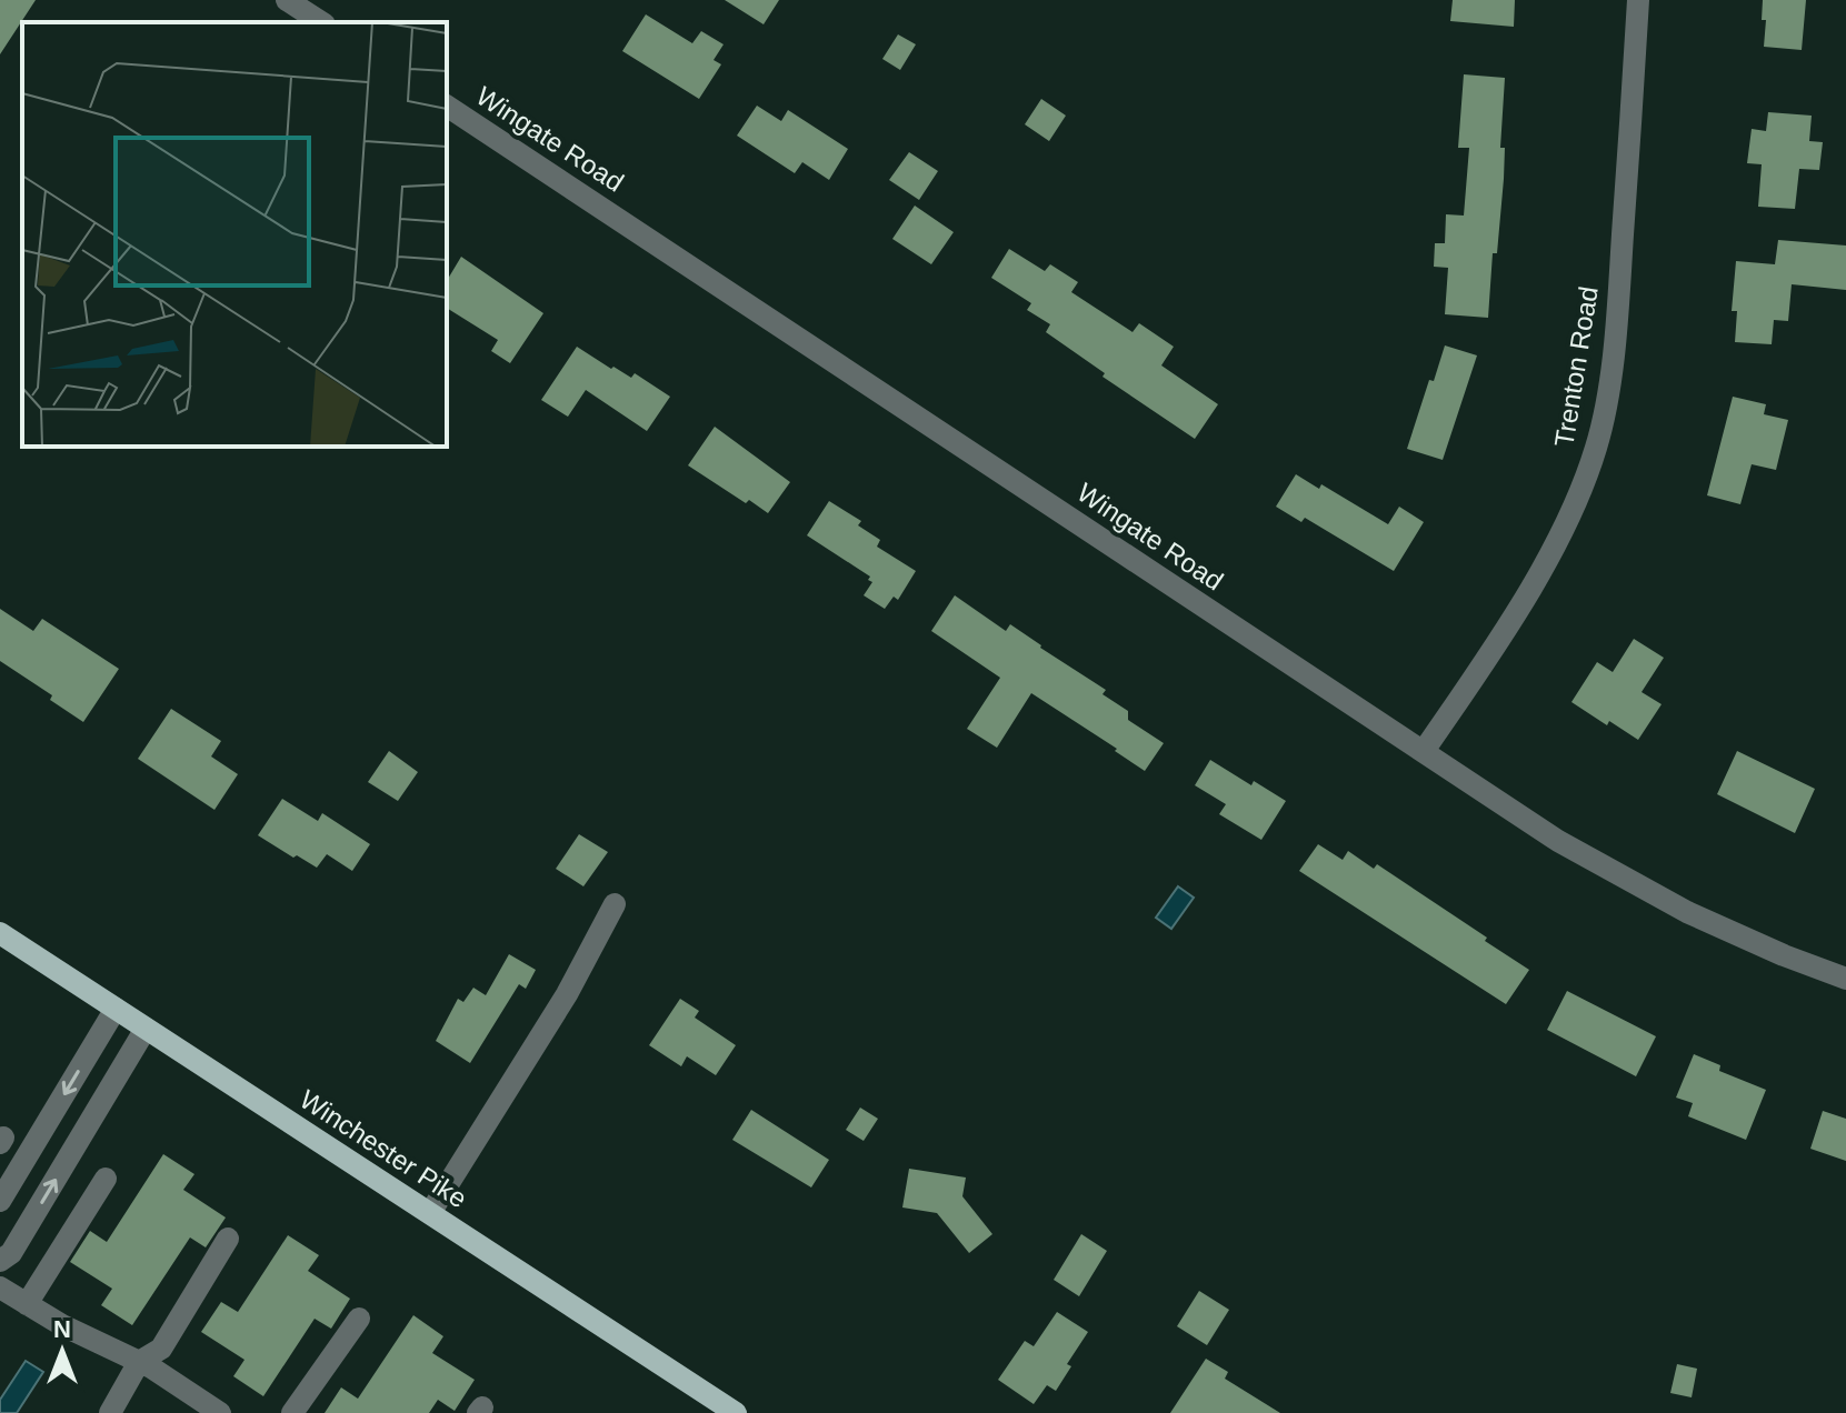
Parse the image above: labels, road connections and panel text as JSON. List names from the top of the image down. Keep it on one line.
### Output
{"streets":{"main road":["Winchester Pike"],"street":["Wingate Road","Trenton Road"]},"crossings":[["Wingate Road","Trenton Road"]],"north":"top"}
